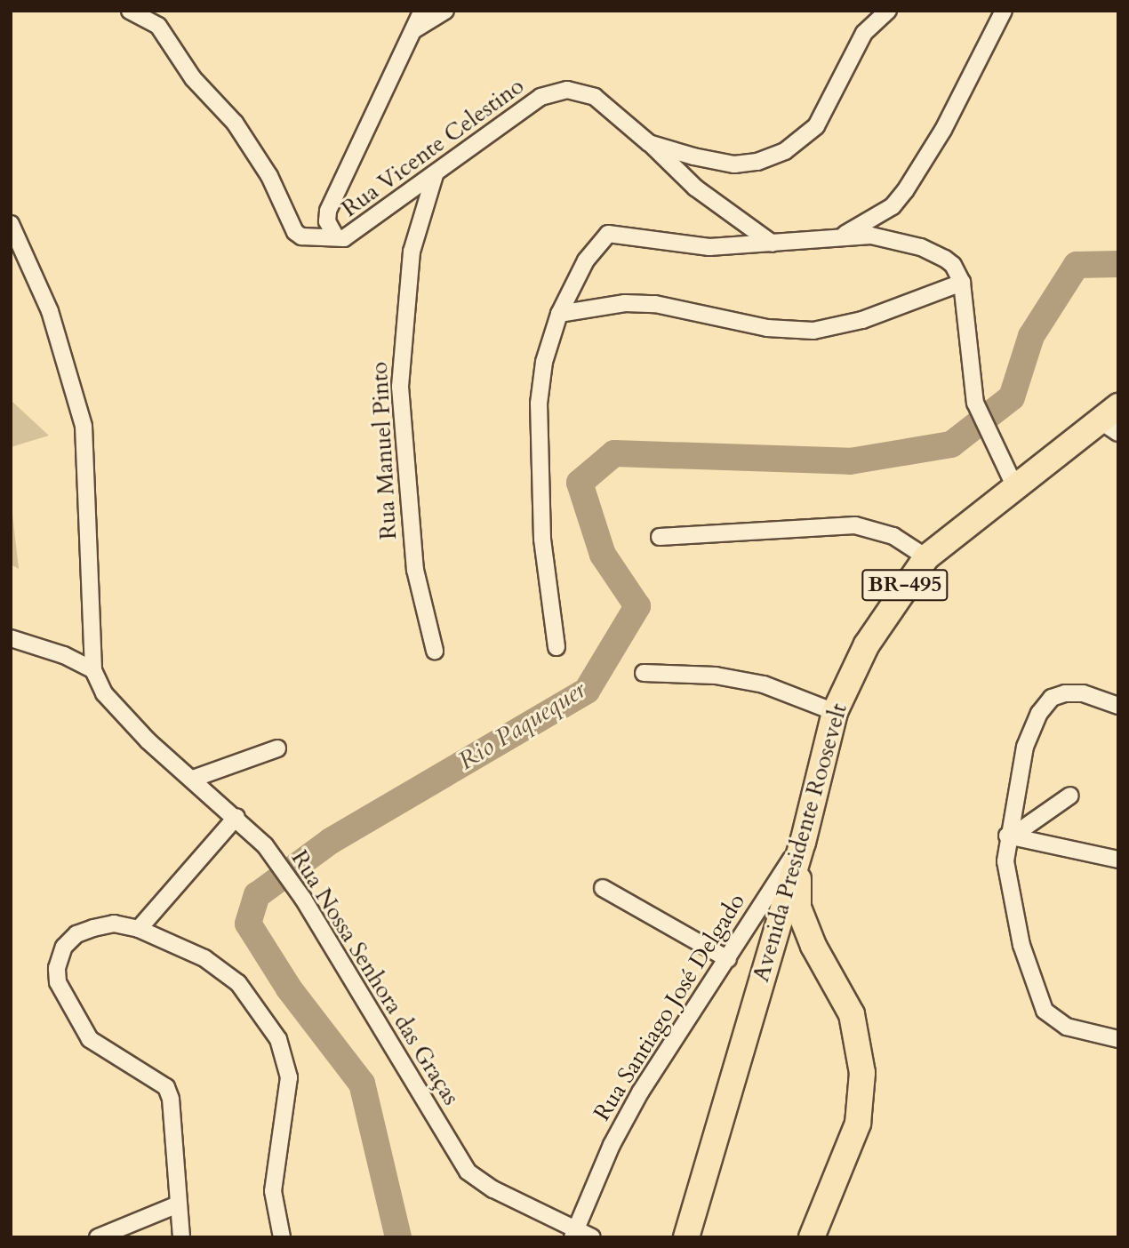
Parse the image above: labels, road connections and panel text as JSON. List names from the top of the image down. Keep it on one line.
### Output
{"streets":{"main road":["BR-495","Avenida Presidente Roosevelt"],"street":["Rua Vicente Celestino","Rua Manuel Pinto","Rua Nossa Senhora das Graças","Rua Santiago José Delgado"]},"crossings":[["Rua Vicente Celestino","Rua Manuel Pinto"],["BR-495","Avenida Presidente Roosevelt"],["BR-495","Rua Santiago José Delgado"],["Avenida Presidente Roosevelt","Rua Santiago José Delgado"],["Rua Nossa Senhora das Graças","Rua Santiago José Delgado"]],"water":["Rio Paquequer"]}
